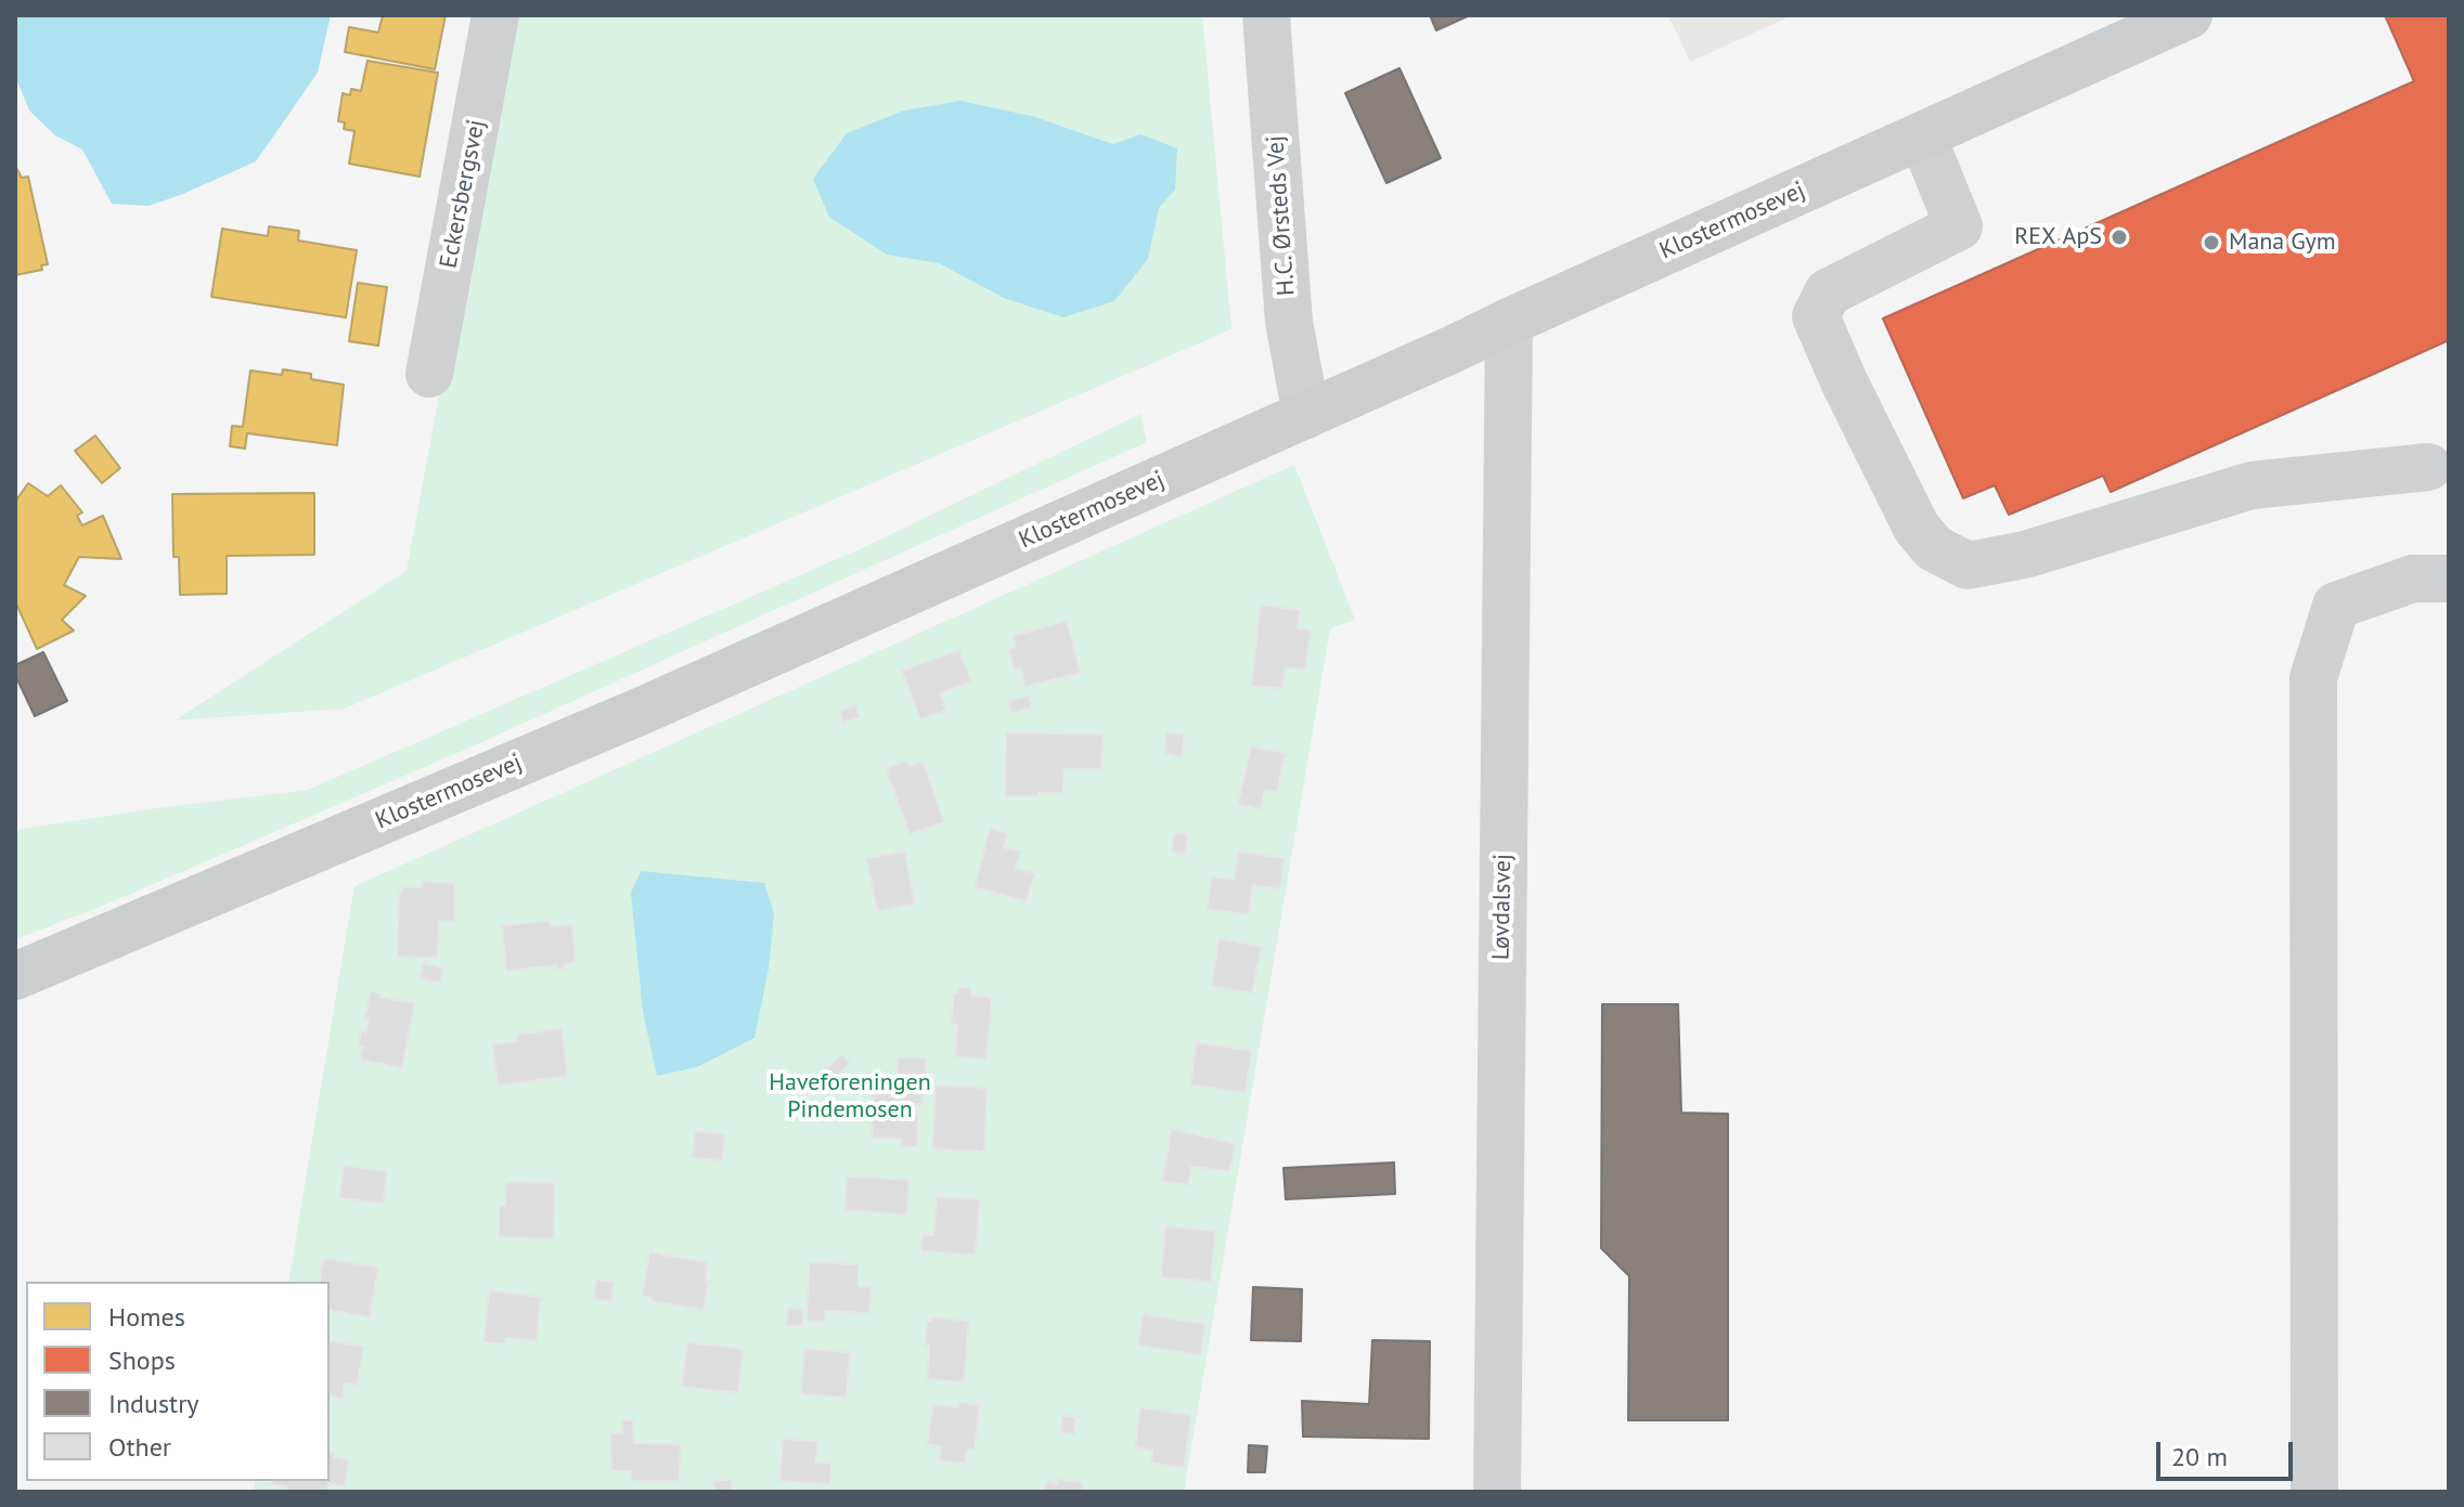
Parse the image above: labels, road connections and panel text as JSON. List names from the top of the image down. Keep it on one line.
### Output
{"streets":{"main road":["Klostermosevej"],"street":["Eckersbergsvej","H.C. Ørsteds Vej","Løvdalsvej"]},"crossings":[["H.C. Ørsteds Vej","Klostermosevej"],["Klostermosevej","Løvdalsvej"]],"parks":["Haveforeningen Pindemosen"],"places":["REX ApS","Mana Gym"],"legend":["Homes","Shops","Industry","Other"],"scale_bar":"20 m"}
